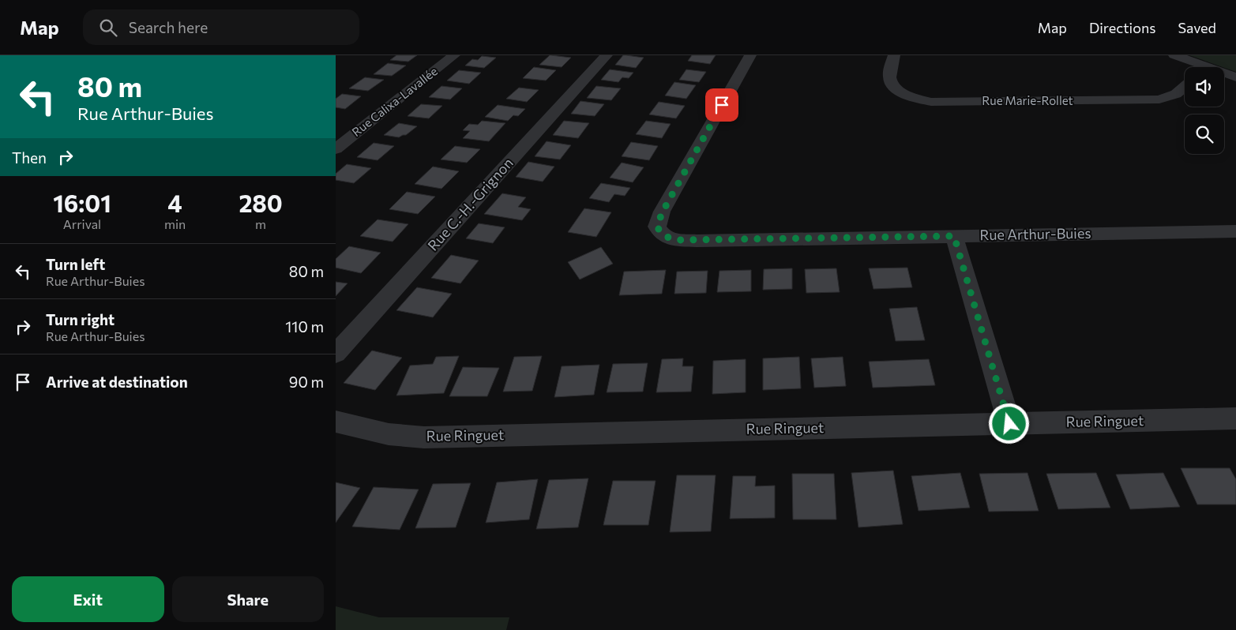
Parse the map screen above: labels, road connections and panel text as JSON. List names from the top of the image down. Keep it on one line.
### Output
{"streets":{"street":["Rue Marie-Rollet","Rue Calixa-Lavallée","Rue C.-H.-Grignon","Rue Arthur-Buies","Rue Ringuet"]},"page":{"header":"Map","search":"Search here","nav":["Map","Directions","Saved"],"turn":["80 m","Rue Arthur-Buies"],"then":"Then","eta":["16:01","Arrival","4","min","280","m"],"list":[{"name":"Turn left","note":"Rue Arthur-Buies","value":"80 m"},{"name":"Turn right","note":"Rue Arthur-Buies","value":"110 m"},{"name":"Arrive at destination","value":"90 m"}],"buttons":["Exit","Share"]}}
